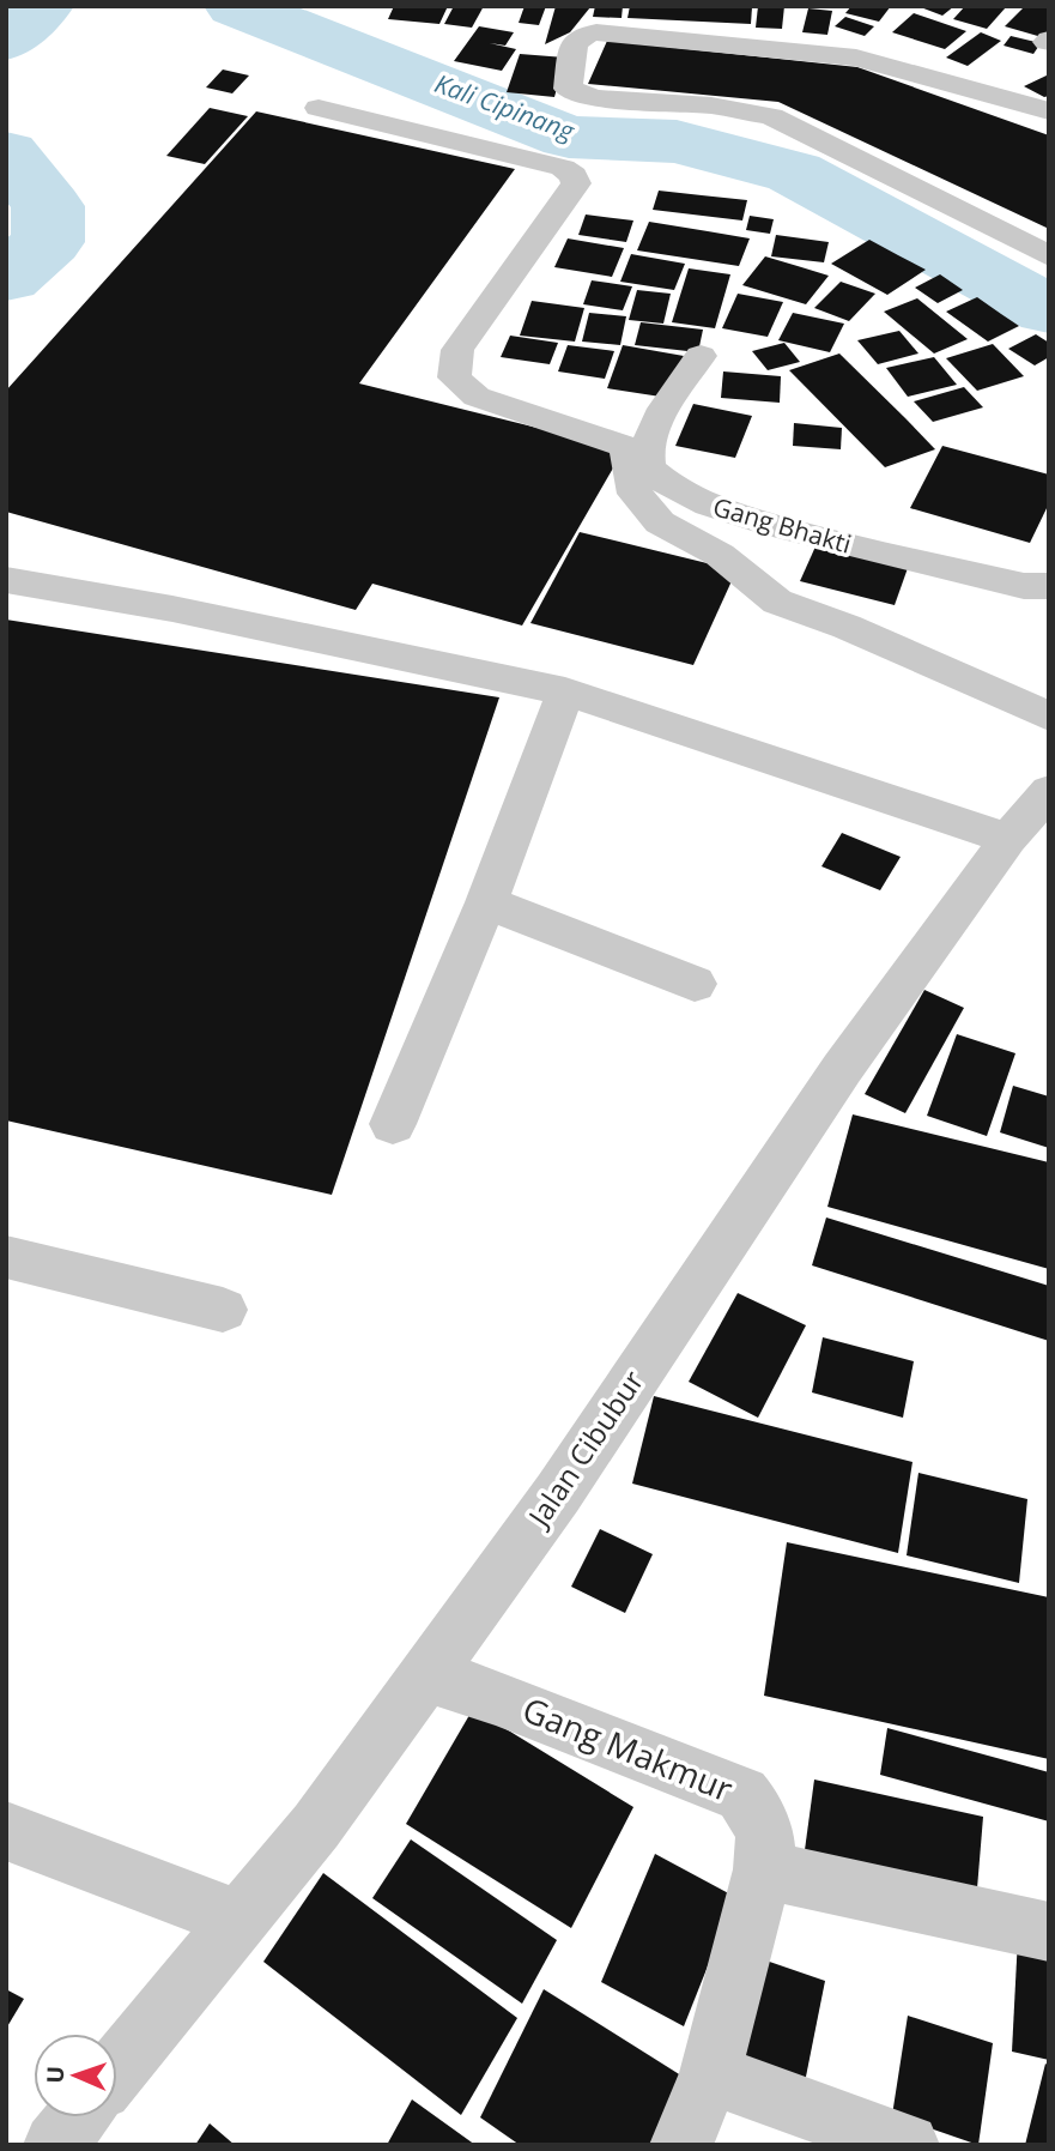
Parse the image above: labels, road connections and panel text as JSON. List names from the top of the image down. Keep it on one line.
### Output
{"streets":{"street":["Gang Bhakti","Jalan Cibubur","Gang Makmur"]},"crossings":[["Jalan Cibubur","Gang Makmur"]],"water":["Kali Cipinang"],"north":"left"}
